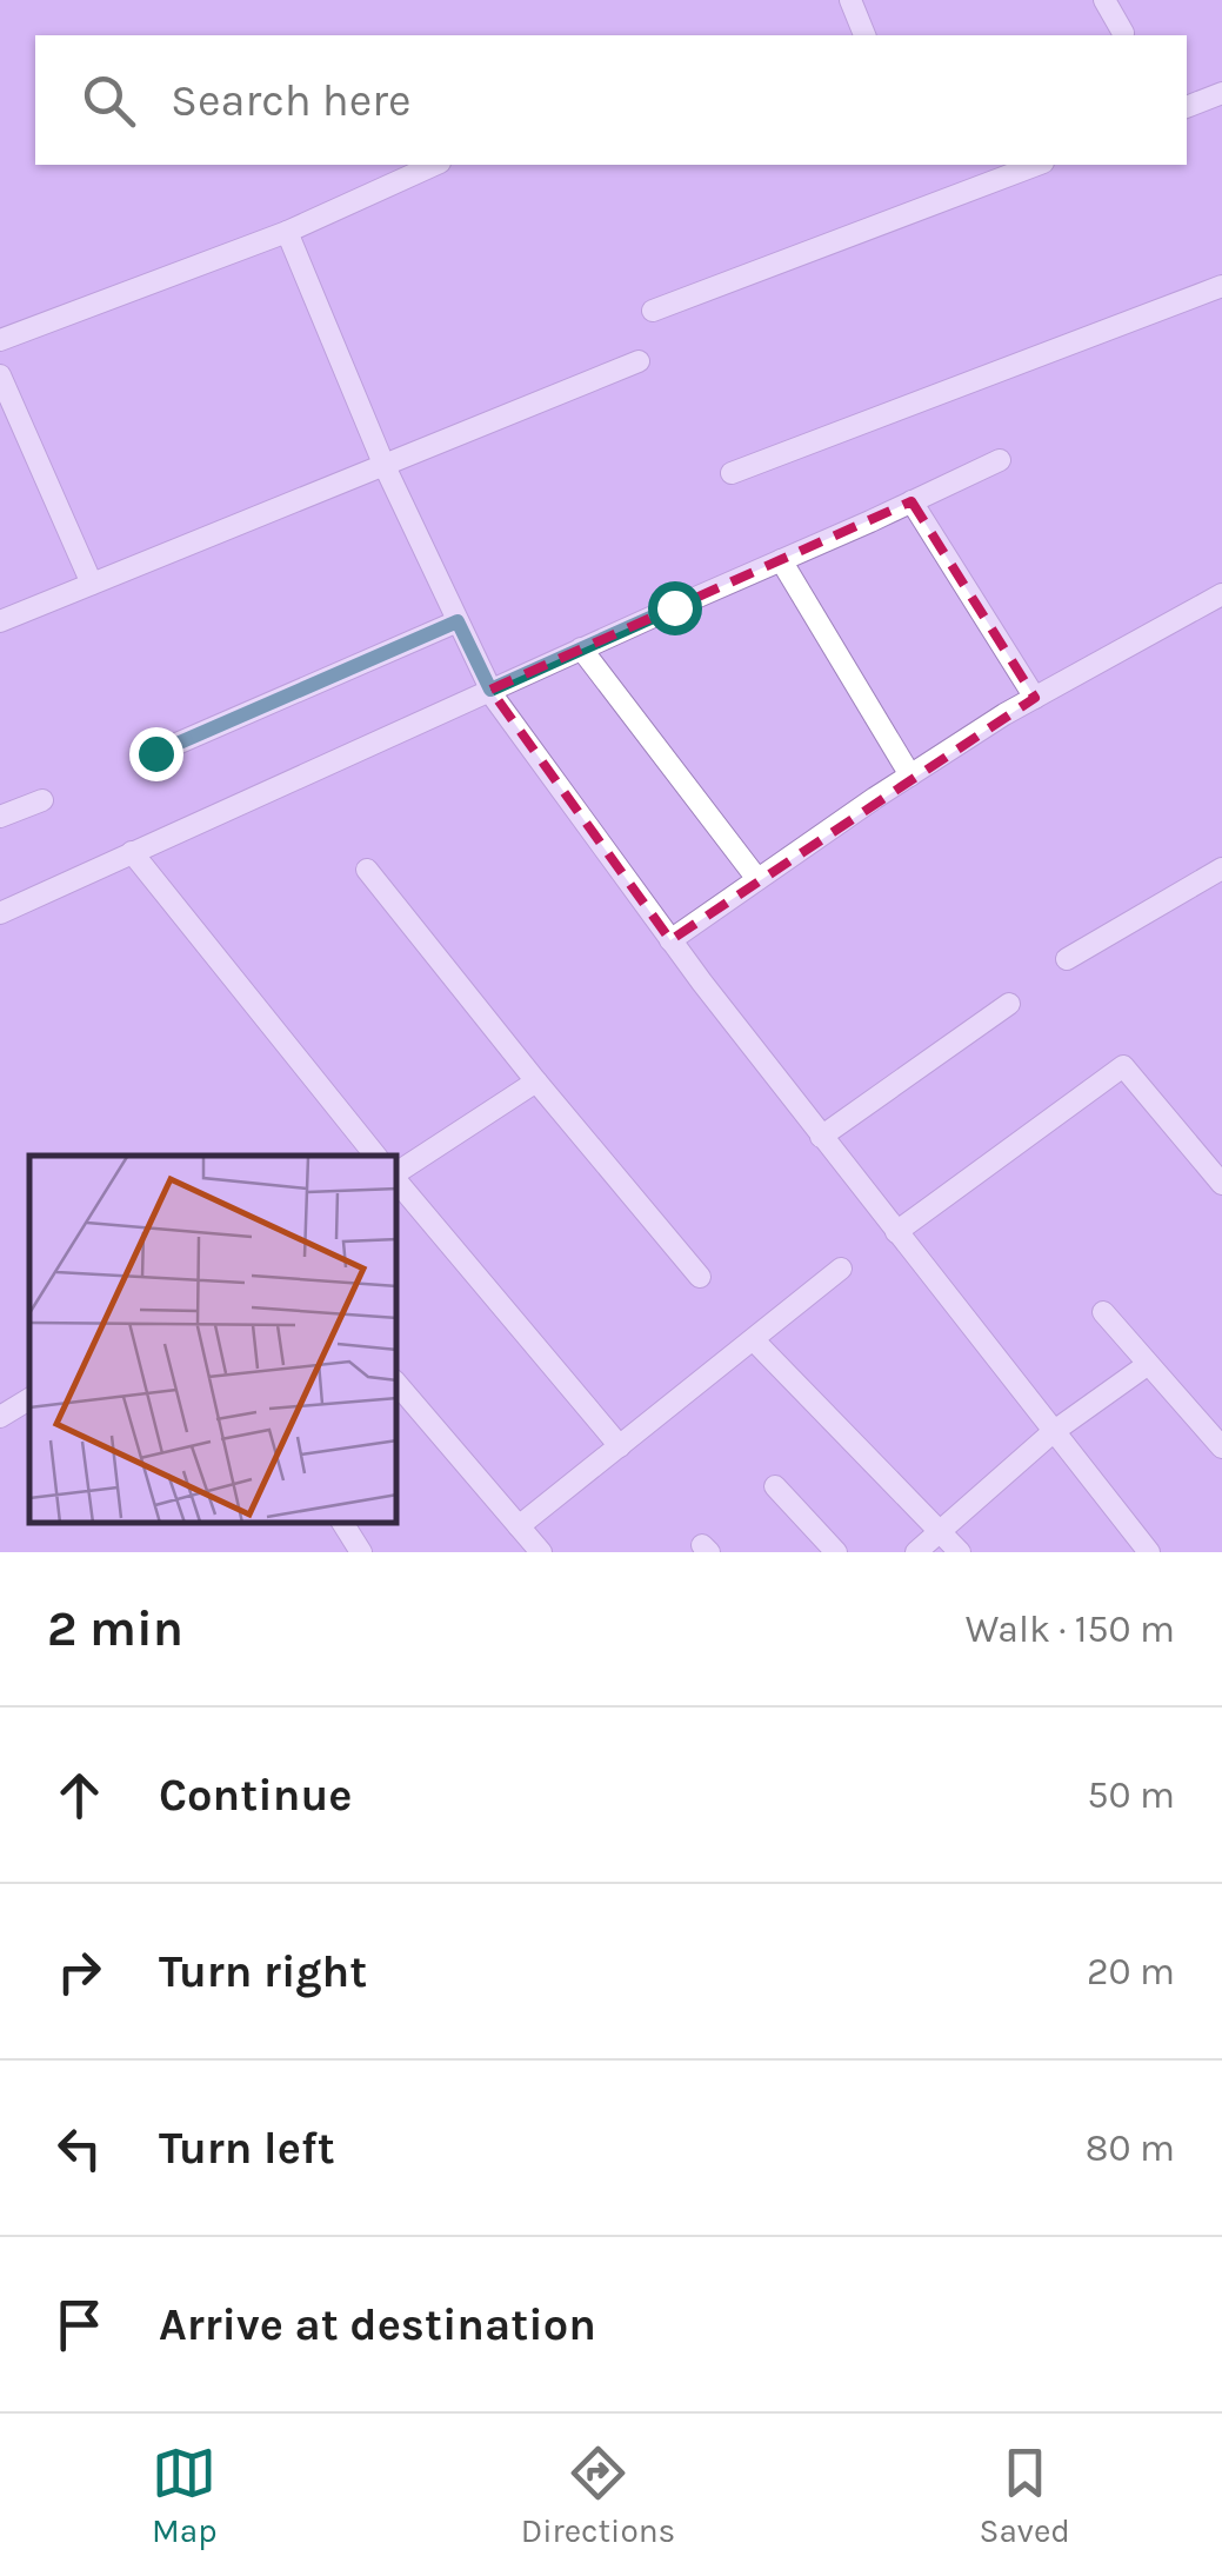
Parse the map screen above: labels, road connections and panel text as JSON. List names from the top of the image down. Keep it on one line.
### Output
{"page":{"search":"Search here","heading":["2 min","Walk · 150 m"],"list":[["Continue","50 m"],["Turn right","20 m"],["Turn left","80 m"],"Arrive at destination"],"nav":["Map","Directions","Saved"]}}
